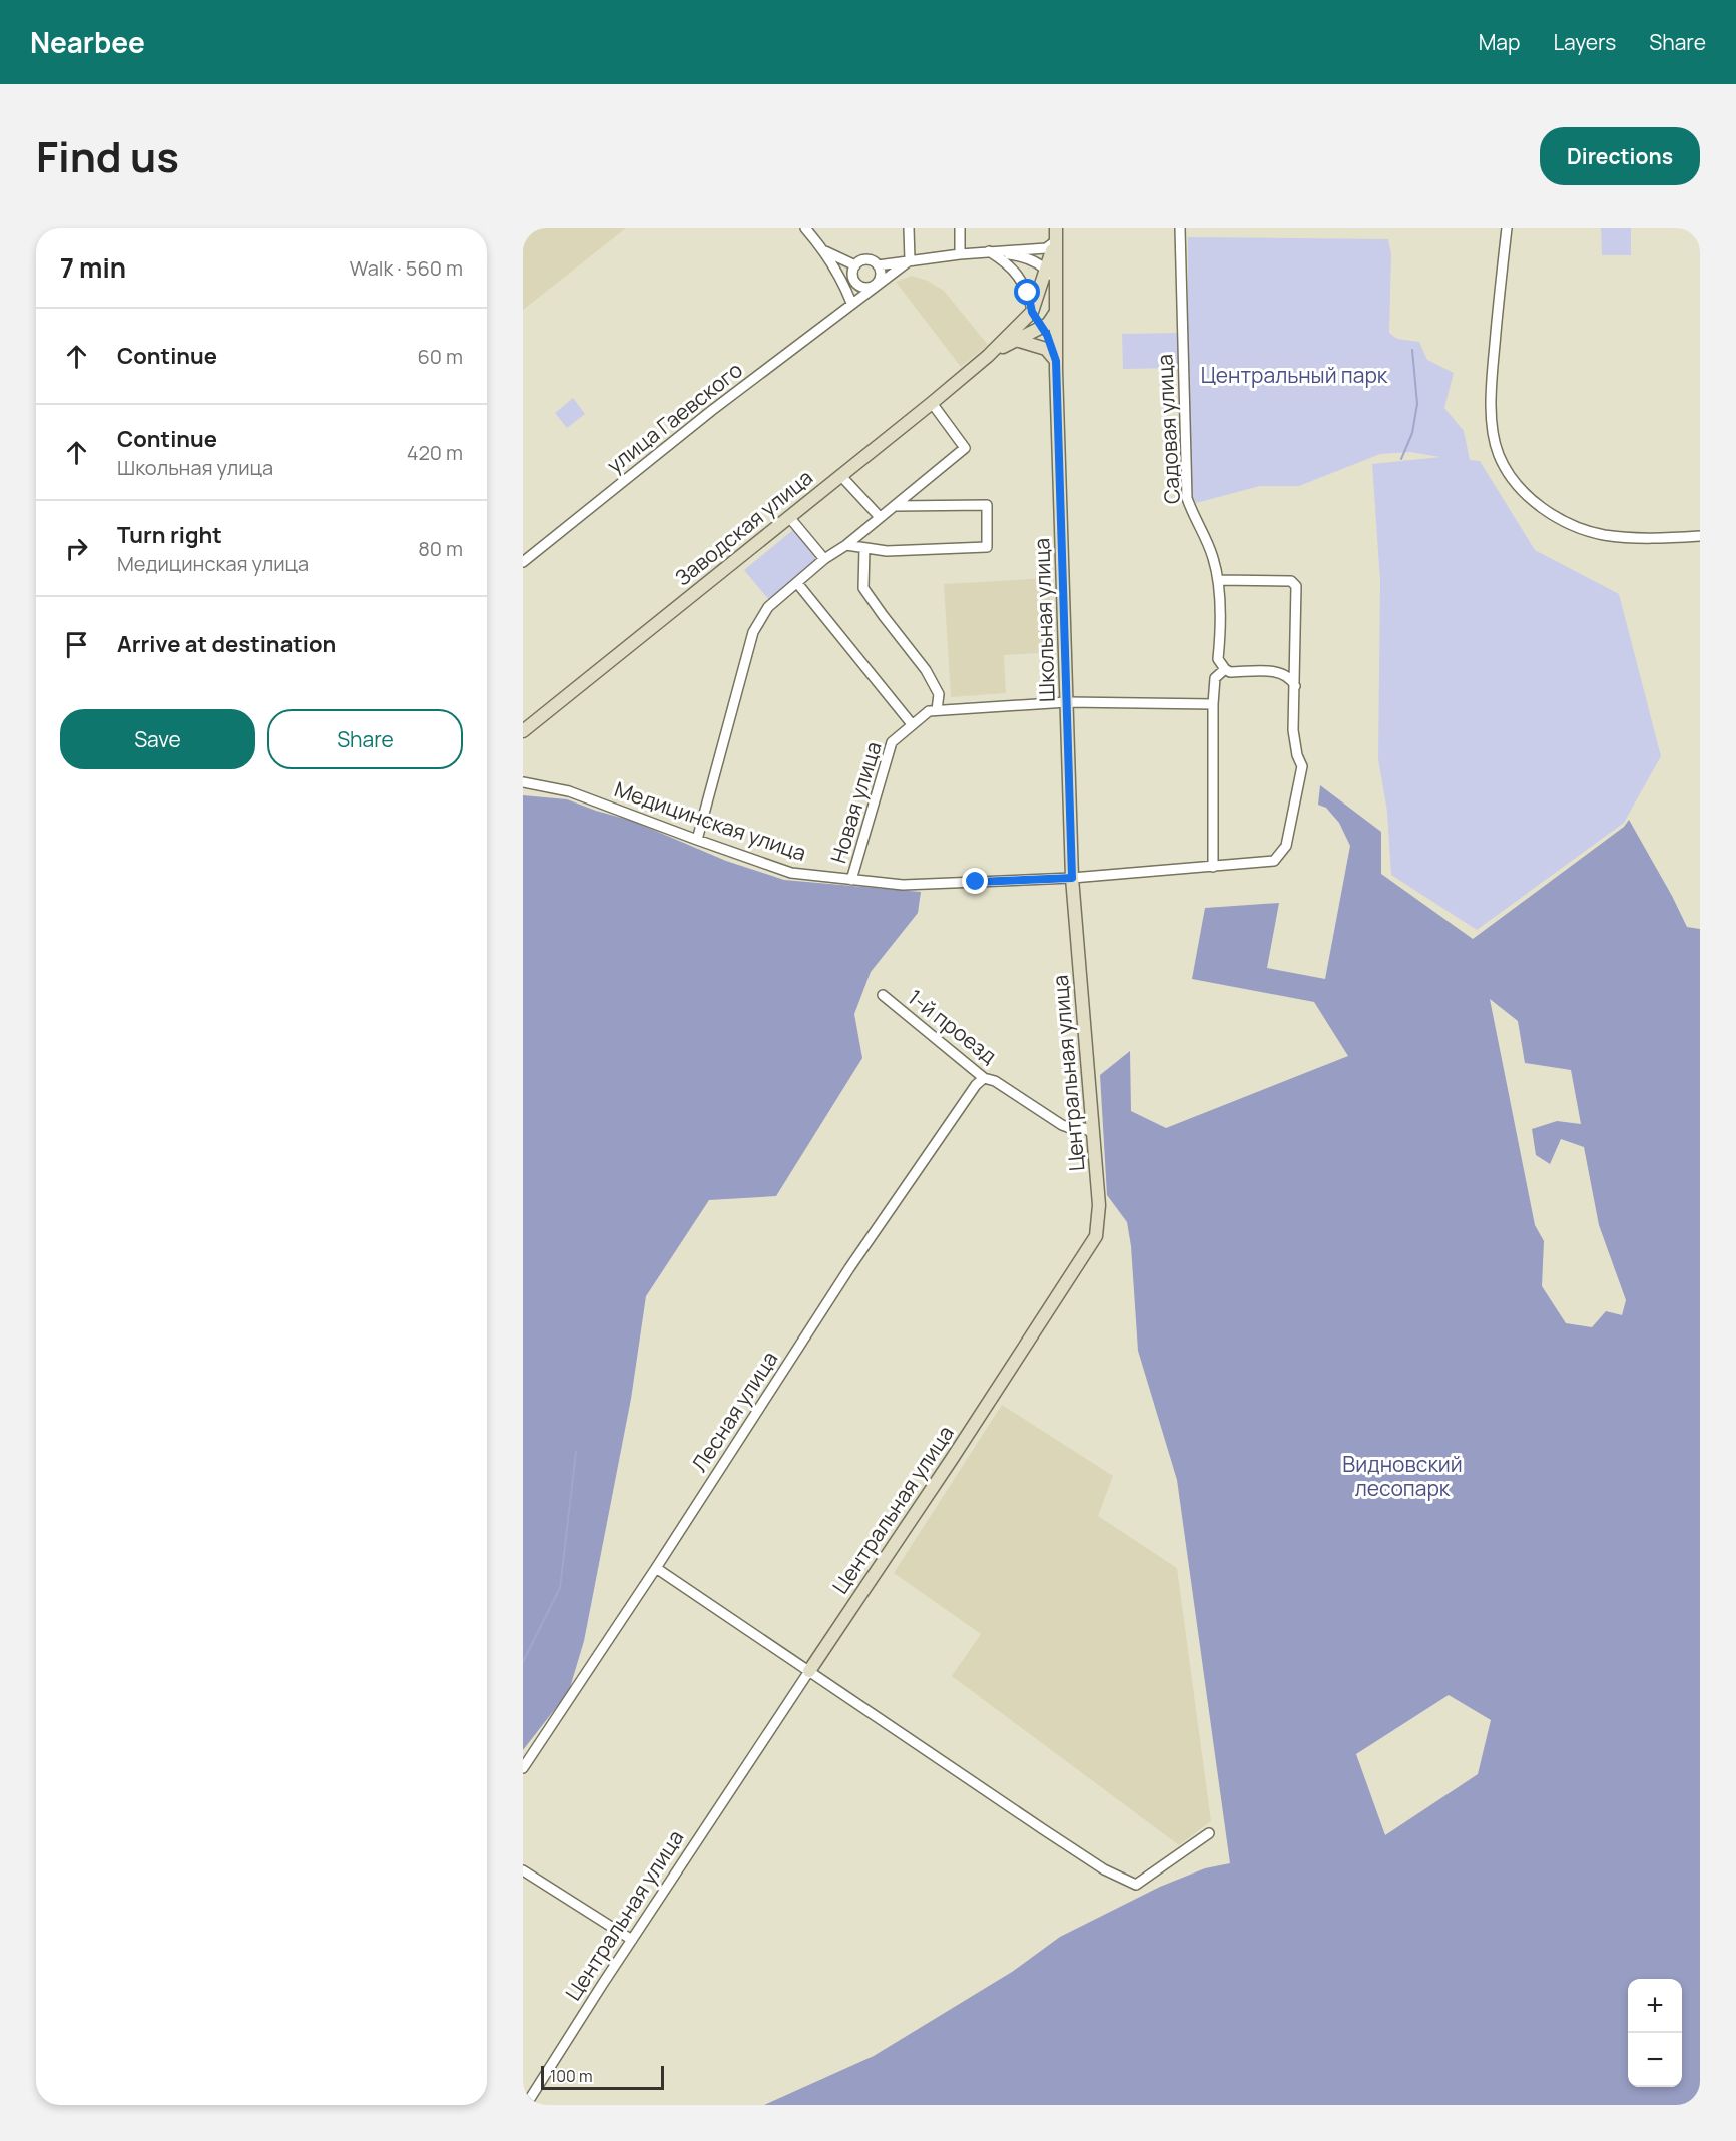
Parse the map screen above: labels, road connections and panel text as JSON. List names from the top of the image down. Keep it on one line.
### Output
{"streets":{"street":["улица Гаевского","Садовая улица","Заводская улица","Школьная улица","Новая улица","Медицинская улица","1-й проезд","Центральная улица","Лесная улица"]},"crossings":[["Школьная улица","Новая улица"],["Школьная улица","Медицинская улица"],["Школьная улица","Центральная улица"],["Новая улица","Медицинская улица"],["Медицинская улица","Центральная улица"],["1-й проезд","Центральная улица"],["1-й проезд","Лесная улица"]],"parks":["Центральный парк","Видновский лесопарк"],"scale_bar":"100 m","page":{"header":"Nearbee","nav":["Map","Layers","Share"],"title":"Find us","buttons":["Directions",["Save","Share"]],"heading":["7 min","Walk · 560 m"],"list":[["Continue","60 m"],["Continue","Школьная улица","420 m"],["Turn right","Медицинская улица","80 m"],"Arrive at destination"],"map_buttons":["+","−"],"scale":"100 m"}}
